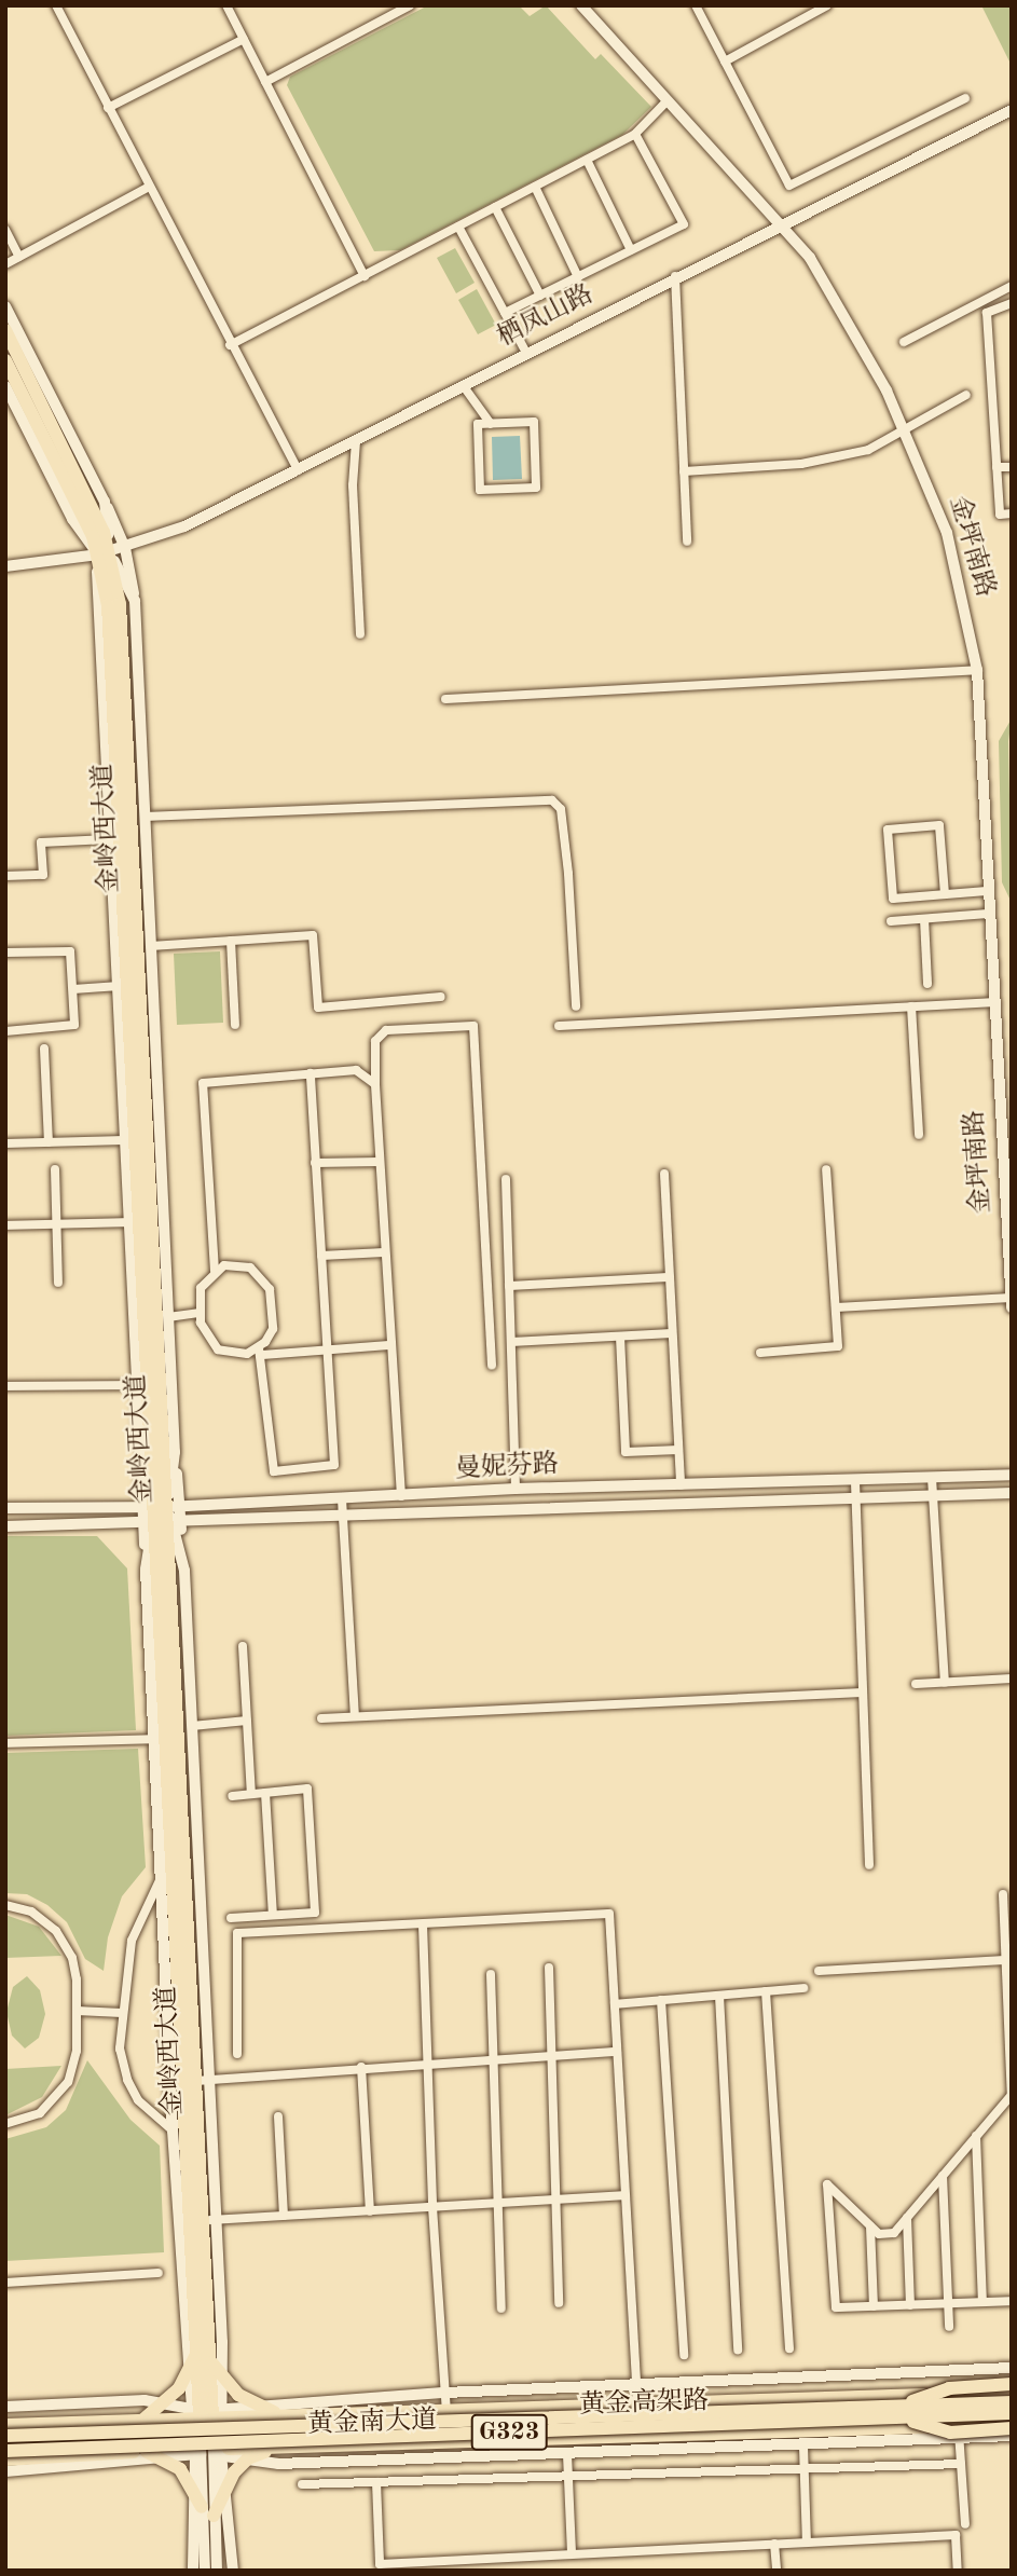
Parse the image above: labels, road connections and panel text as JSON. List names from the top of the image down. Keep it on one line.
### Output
{"streets":{"main road":["金岭西大道","曼妮芬路","黄金高架路","黄金南大道","G323"],"street":["栖凤山路","金坪南路"]},"crossings":[["栖凤山路","金坪南路"],["栖凤山路","金岭西大道"],["金岭西大道","曼妮芬路"],["金岭西大道","黄金南大道"]]}
